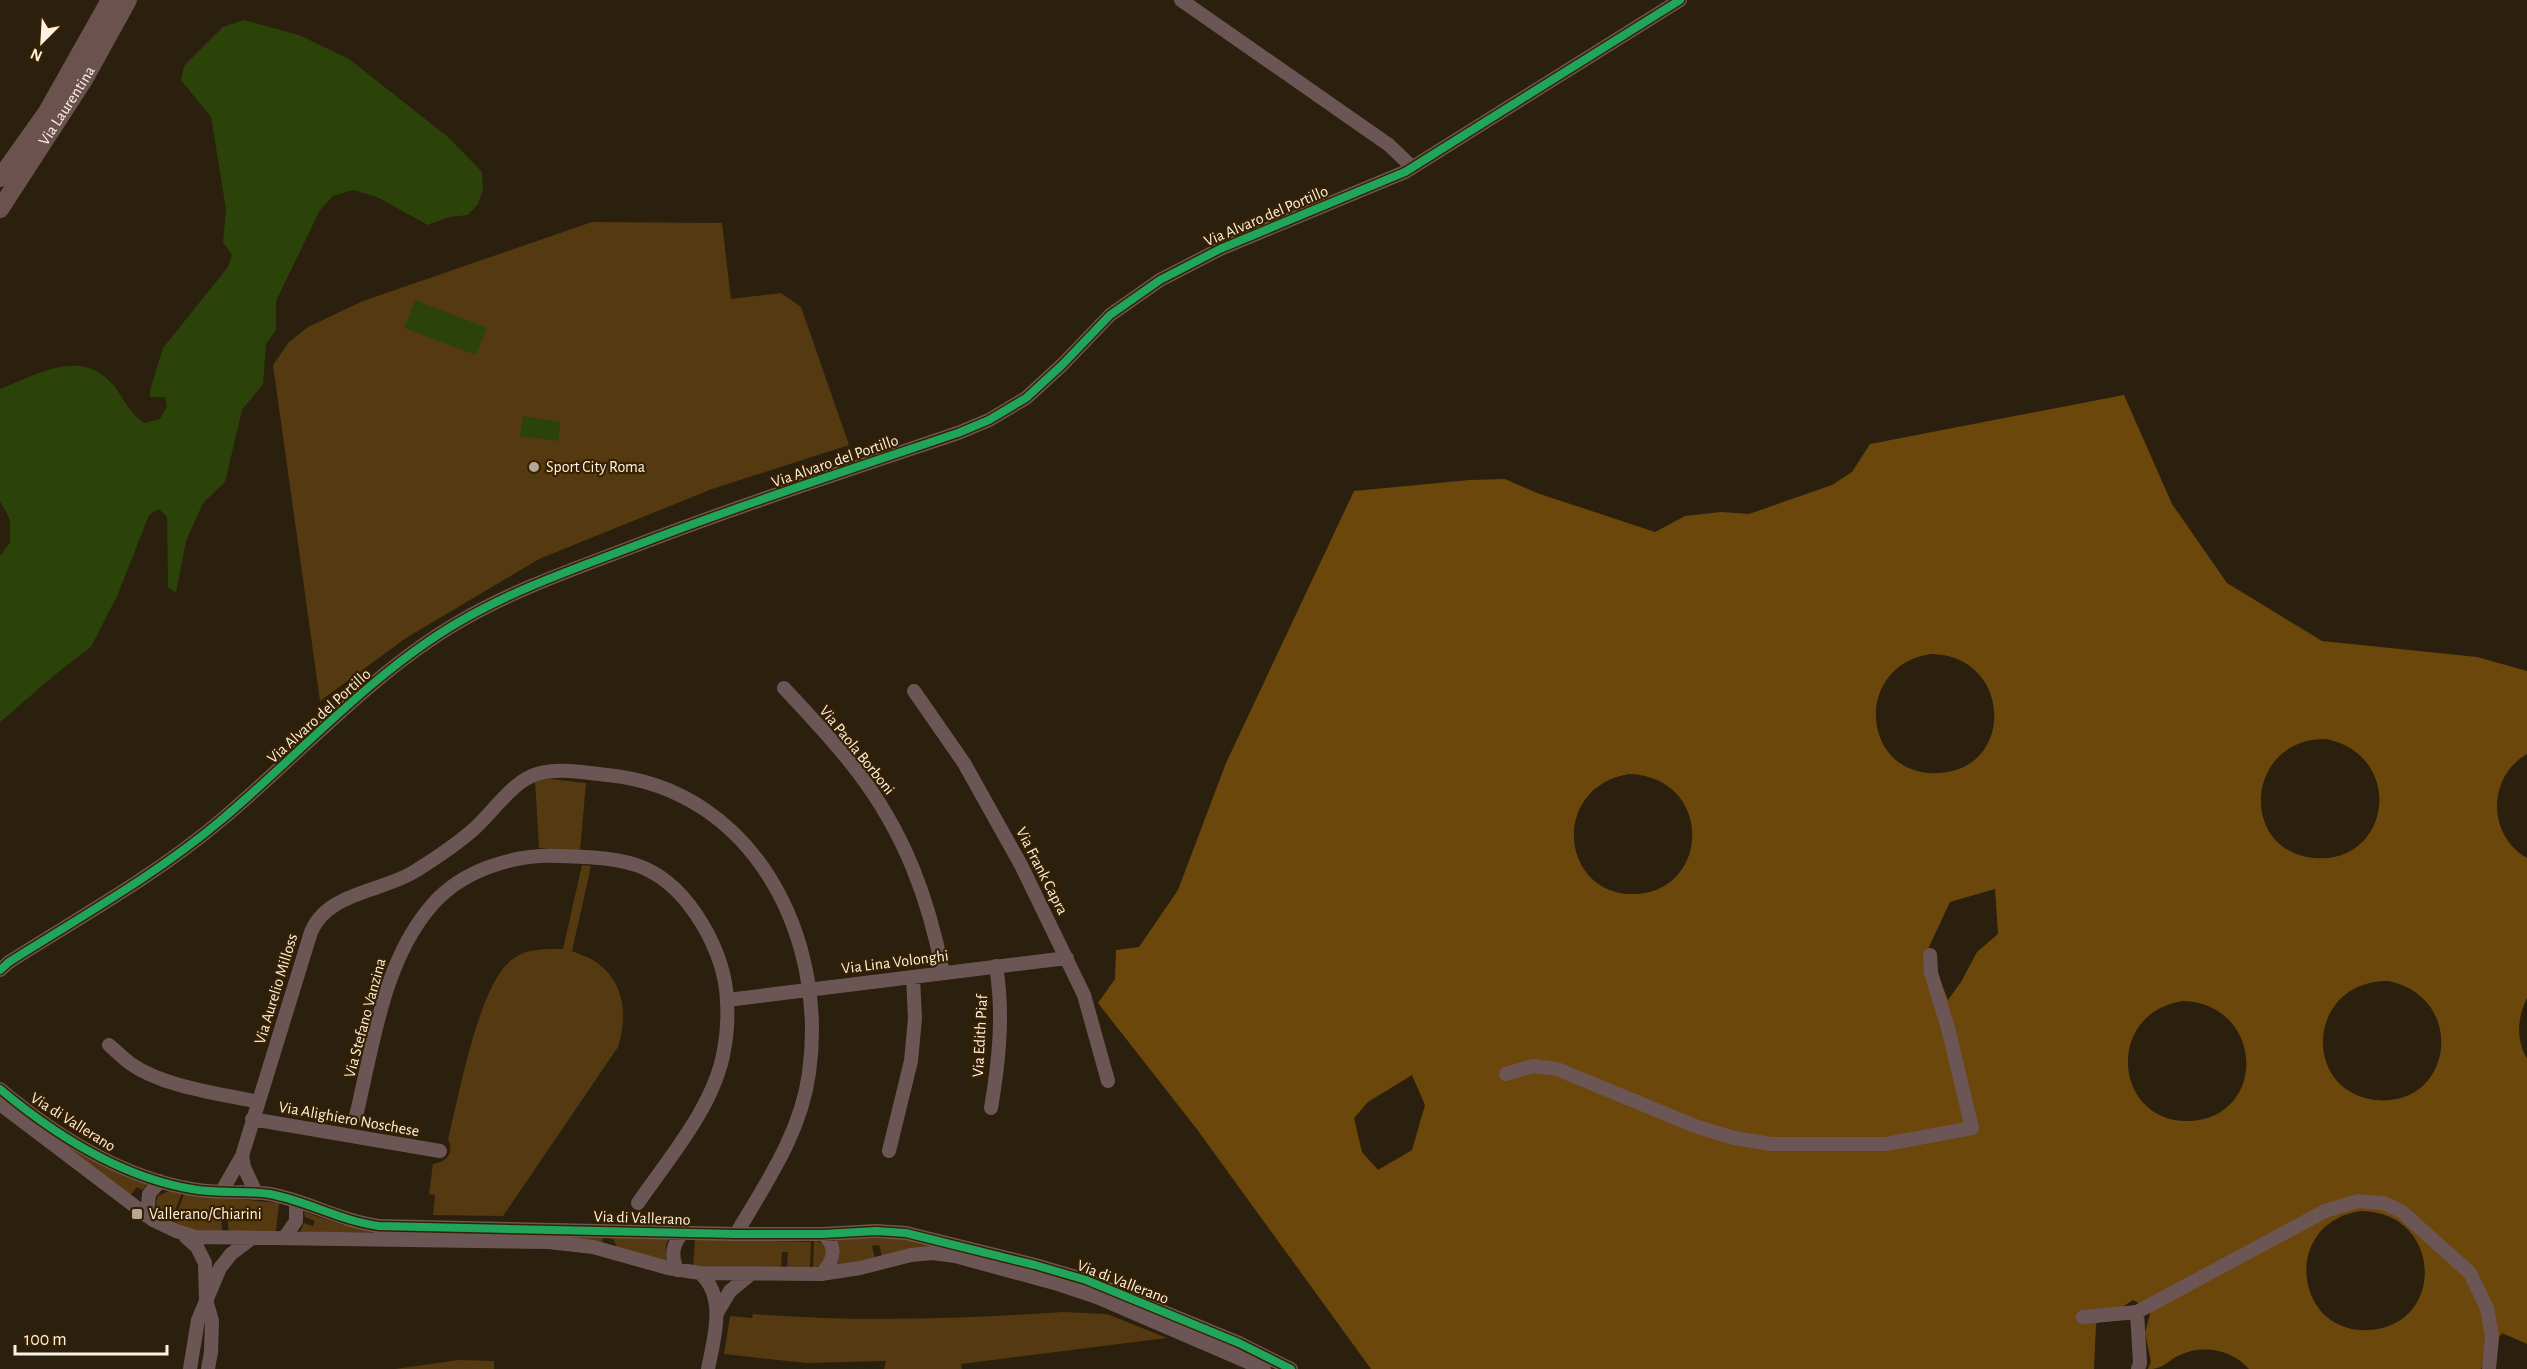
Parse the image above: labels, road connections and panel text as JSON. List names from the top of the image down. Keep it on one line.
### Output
{"streets":{"main road":["Via Laurentina"],"street":["Via Alvaro del Portillo","Via Paola Borboni","Via Frank Capra","Via Lina Volonghi","Via Aurelio Milloss","Via Stefano Vanzina","Via Edith Piaf","Via Alighiero Noschese","Via di Vallerano"]},"crossings":[["Via Paola Borboni","Via Lina Volonghi"],["Via Frank Capra","Via Lina Volonghi"],["Via Lina Volonghi","Via Aurelio Milloss"],["Via Lina Volonghi","Via Stefano Vanzina"],["Via Lina Volonghi","Via Edith Piaf"],["Via Aurelio Milloss","Via Alighiero Noschese"],["Via Aurelio Milloss","Via di Vallerano"]],"places":{"other":["Sport City Roma"],"transit":["Vallerano/Chiarini"]},"scale_bar":"100 m","north":"bottom left"}
